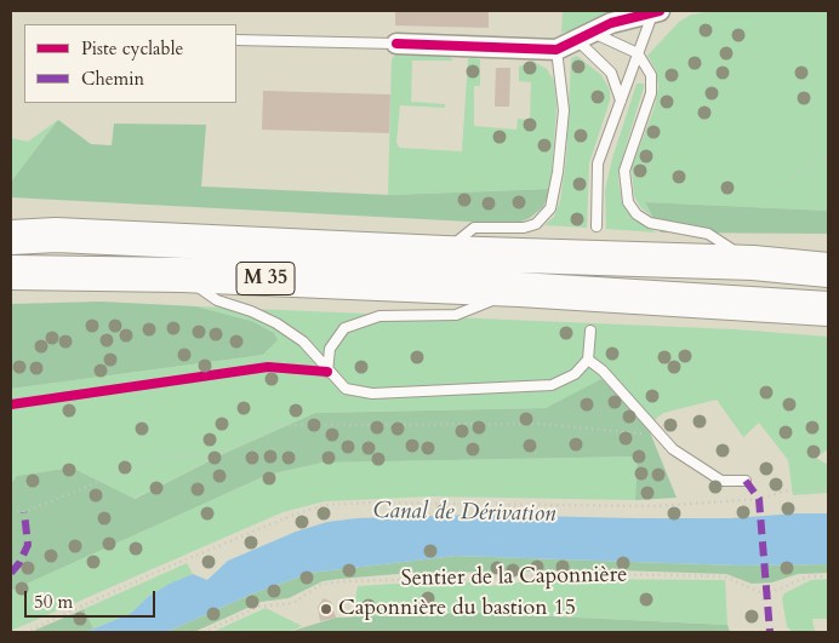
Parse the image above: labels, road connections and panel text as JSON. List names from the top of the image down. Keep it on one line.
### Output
{"streets":{"highway":["M 35"],"path":["Sentier de la Caponnière"]},"water":["Canal de Dérivation"],"places":["Caponnière du bastion 15"],"legend":["Piste cyclable","Chemin"],"scale_bar":"50 m"}
